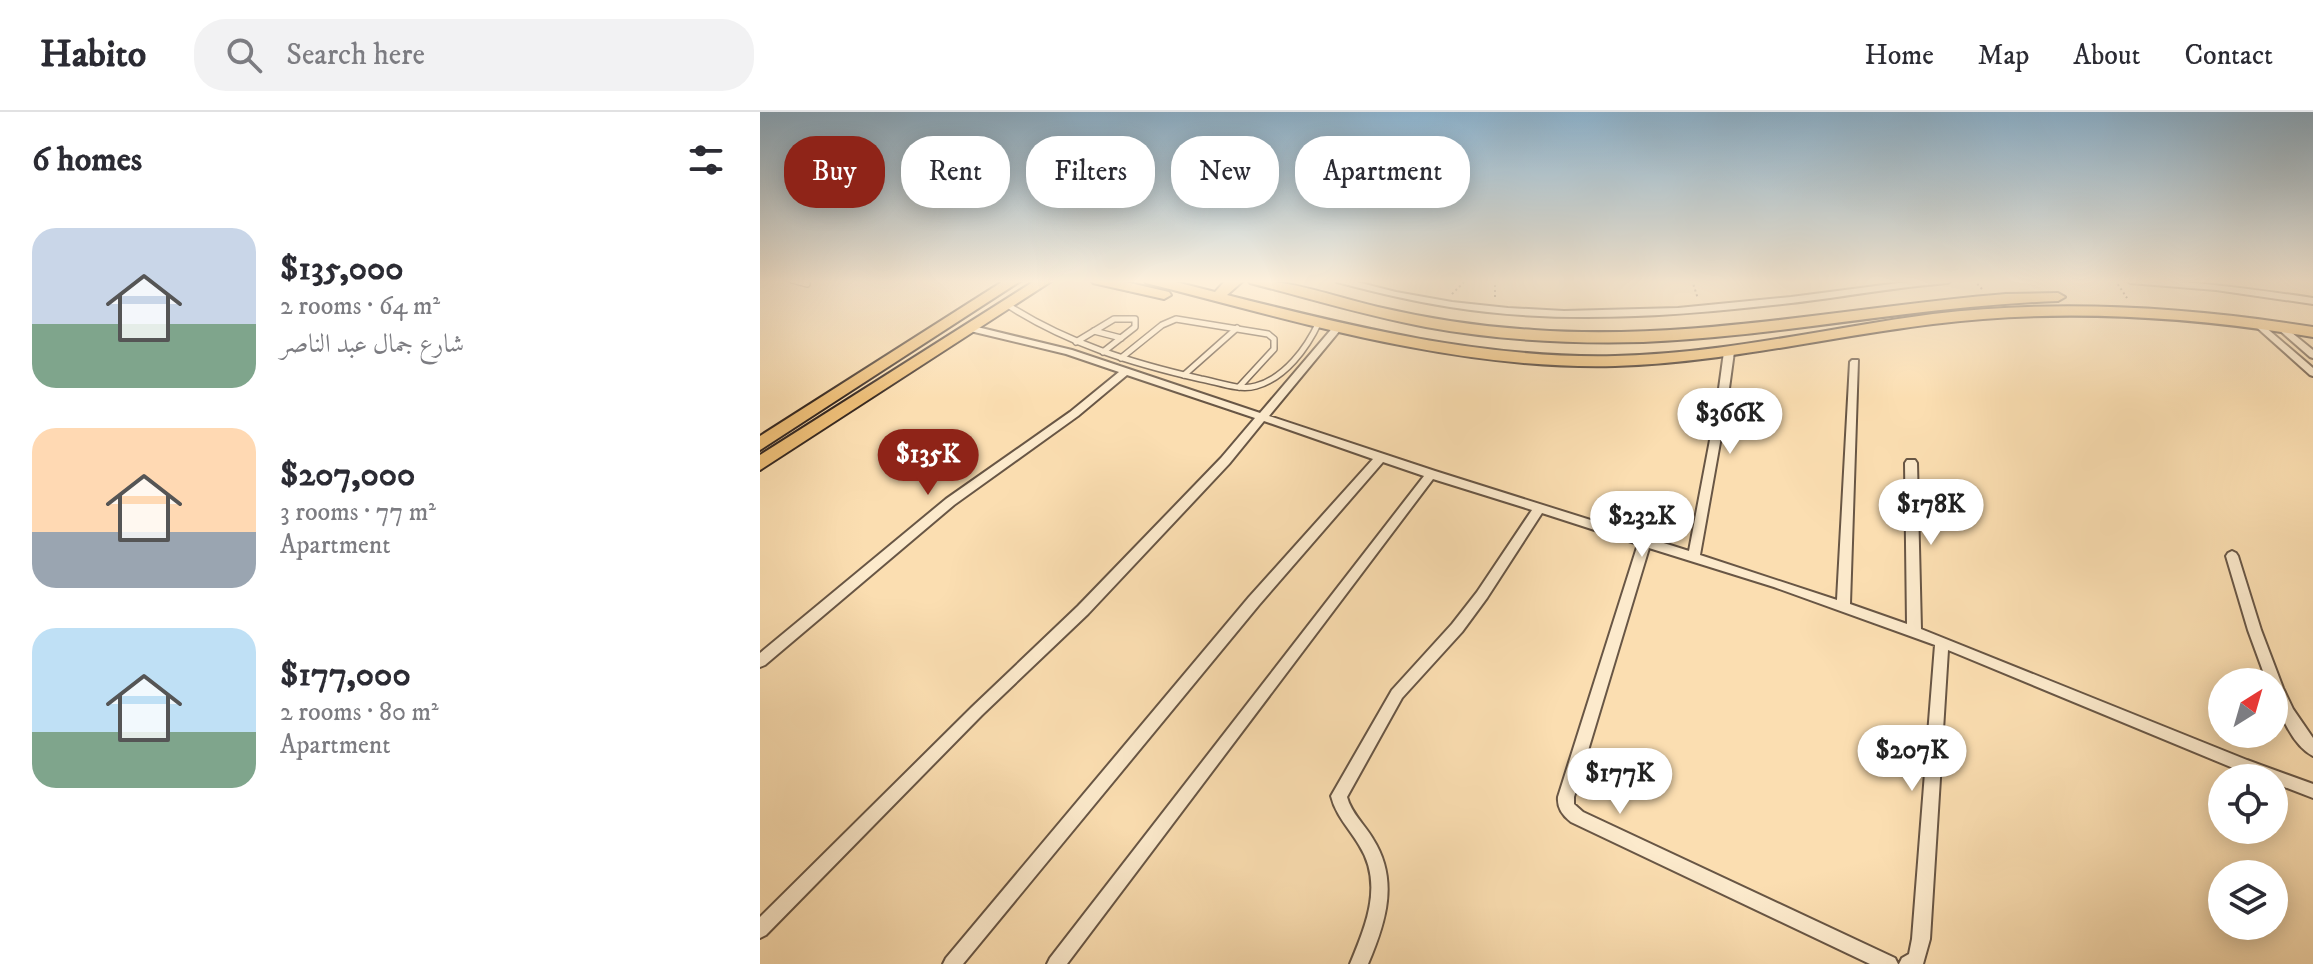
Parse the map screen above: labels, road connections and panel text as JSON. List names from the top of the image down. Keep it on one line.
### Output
{"north":"top right","page":{"header":"Habito","search":"Search here","nav":["Home","Map","About","Contact"],"heading":"6 homes","chip":["Buy","Rent","Filters","New","Apartment"],"list":[{"name":"$135,000","note":"2 rooms · 64 m² · شارع جمال عبد الناصر"},{"name":"$207,000","note":"3 rooms · 77 m² · Apartment"},{"name":"$177,000","note":"2 rooms · 80 m² · Apartment"}],"price":["$366K","$135K","$178K","$232K","$207K","$177K"]}}
